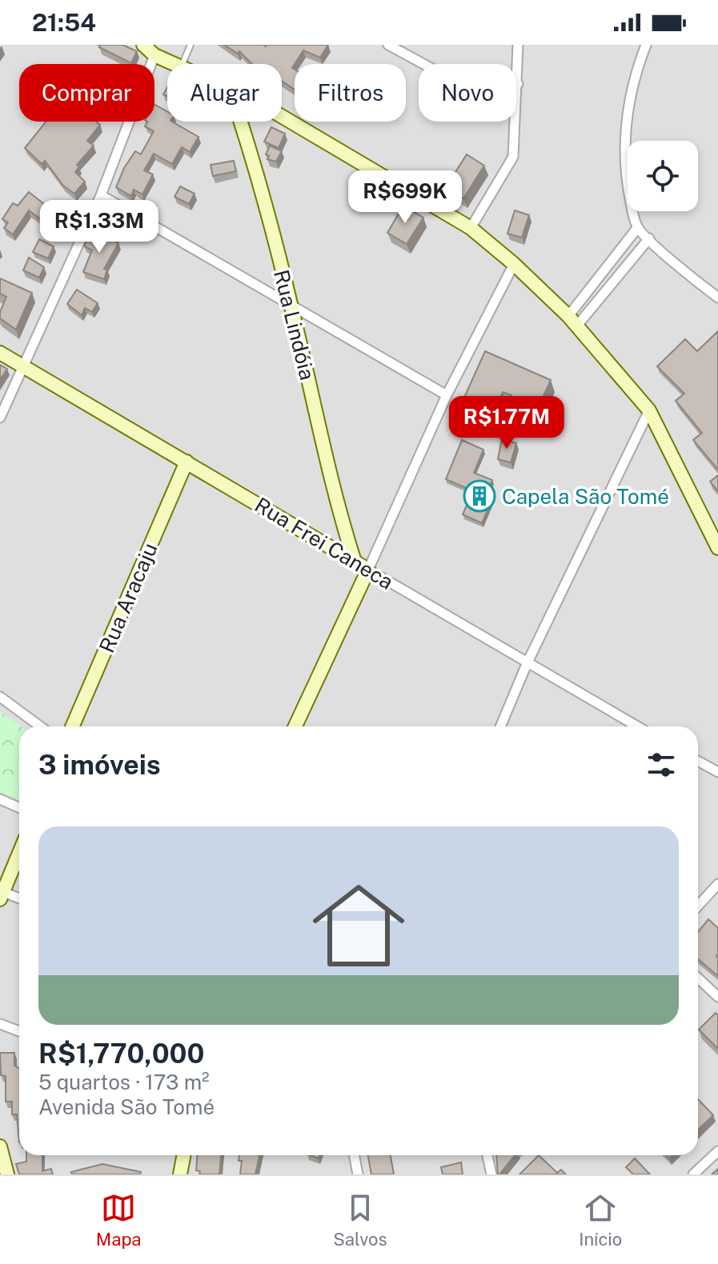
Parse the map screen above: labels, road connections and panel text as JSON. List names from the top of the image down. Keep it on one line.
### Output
{"streets":{"street":["Rua Lindóia","Rua Frei Caneca","Rua Aracaju"]},"crossings":[["Rua Lindóia","Rua Frei Caneca"],["Rua Frei Caneca","Rua Aracaju"]],"places":{"building":["Capela São Tomé"]},"page":{"status":"21:54","chip":["Comprar","Alugar","Filtros","Novo"],"price":["R$699K","R$1.33M","R$1.77M"],"heading":"3 imóveis","list":[{"name":"R$1,770,000","note":"5 quartos · 173 m² · Avenida São Tomé"}],"tabs":["Mapa","Salvos","Início"]}}
